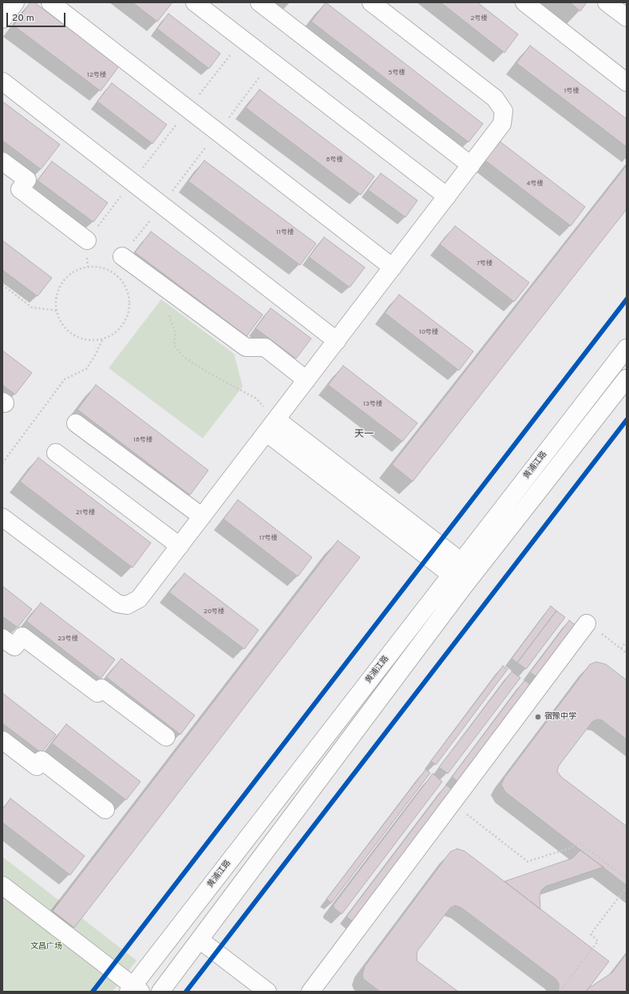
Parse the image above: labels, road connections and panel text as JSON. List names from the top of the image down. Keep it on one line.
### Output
{"streets":{"street":["黄浦江路"]},"districts":["天一"],"parks":["文昌广场"],"places":["宿豫中学"],"house_numbers":["2号楼","5号楼","12号楼","1号楼","8号楼","4号楼","11号楼","7号楼","10号楼","13号楼","18号楼","21号楼","17号楼","20号楼","23号楼"],"scale_bar":"20 m"}
